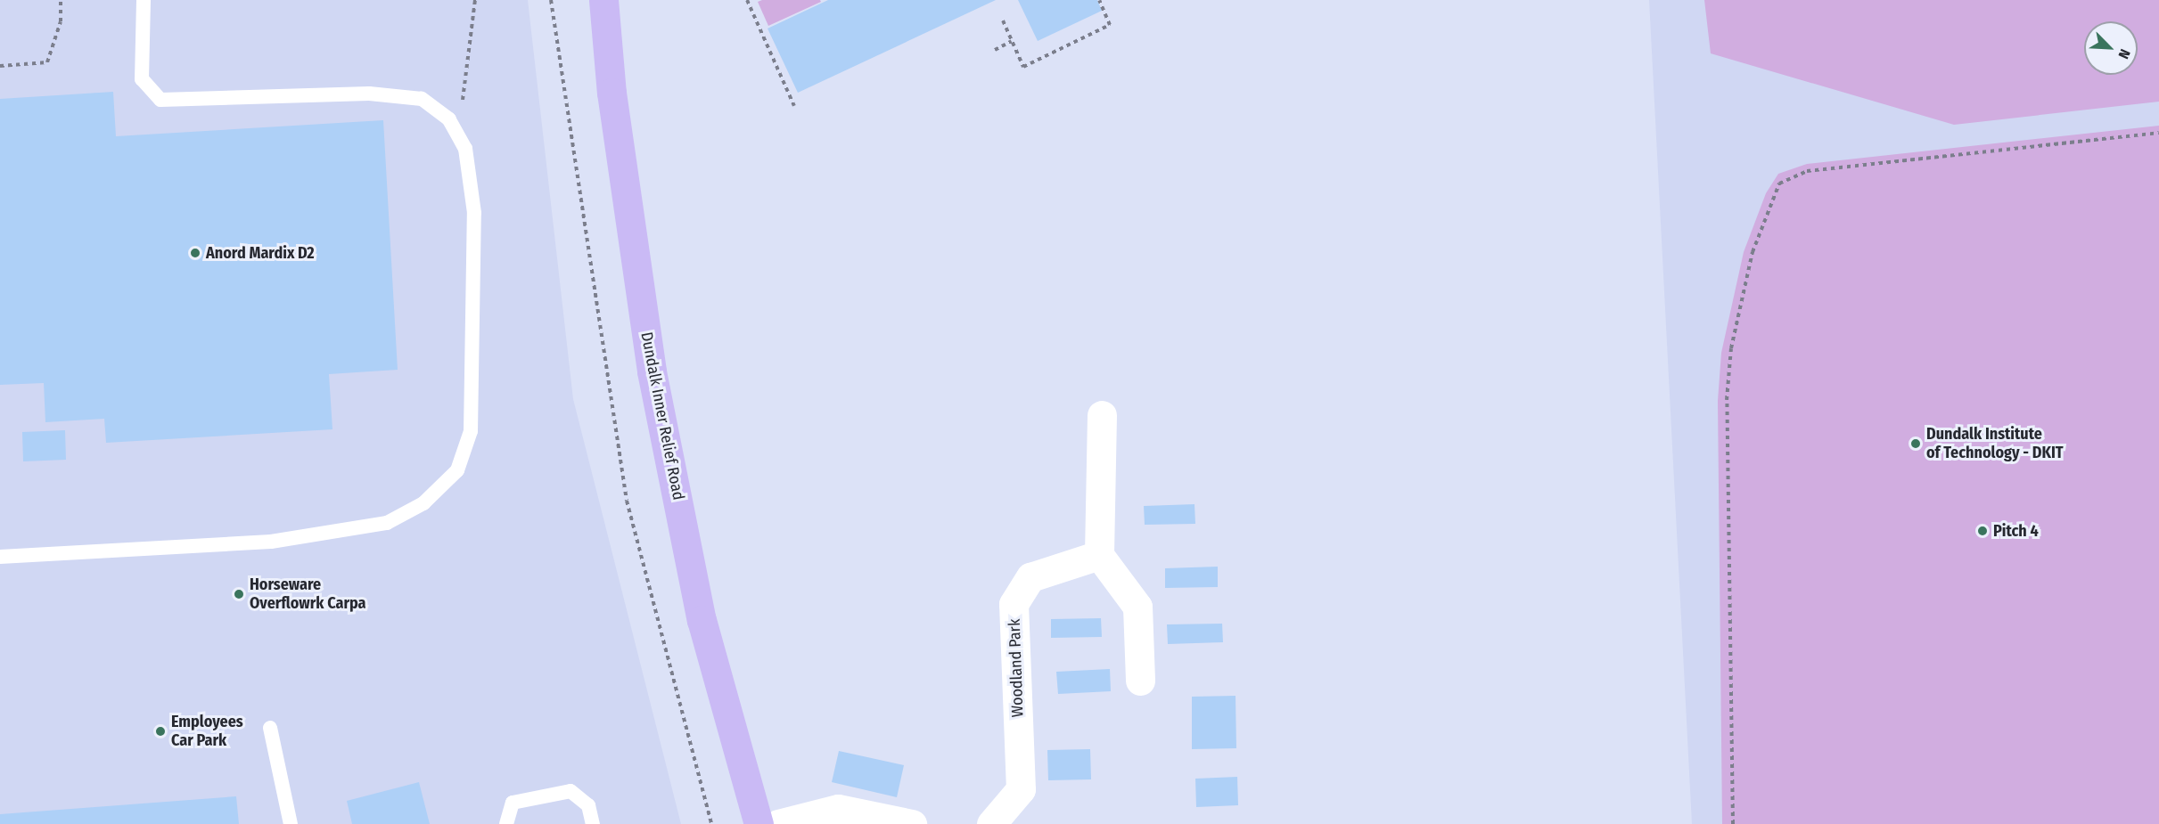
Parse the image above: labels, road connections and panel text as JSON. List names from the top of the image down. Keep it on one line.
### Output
{"streets":{"main road":["Dundalk Inner Relief Road"],"street":["Woodland Park"]},"places":["Anord Mardix D2","Dundalk Institute of Technology - DKIT","Pitch 4","Horseware Overflowrk Carpa","Employees Car Park"],"north":"bottom right"}
